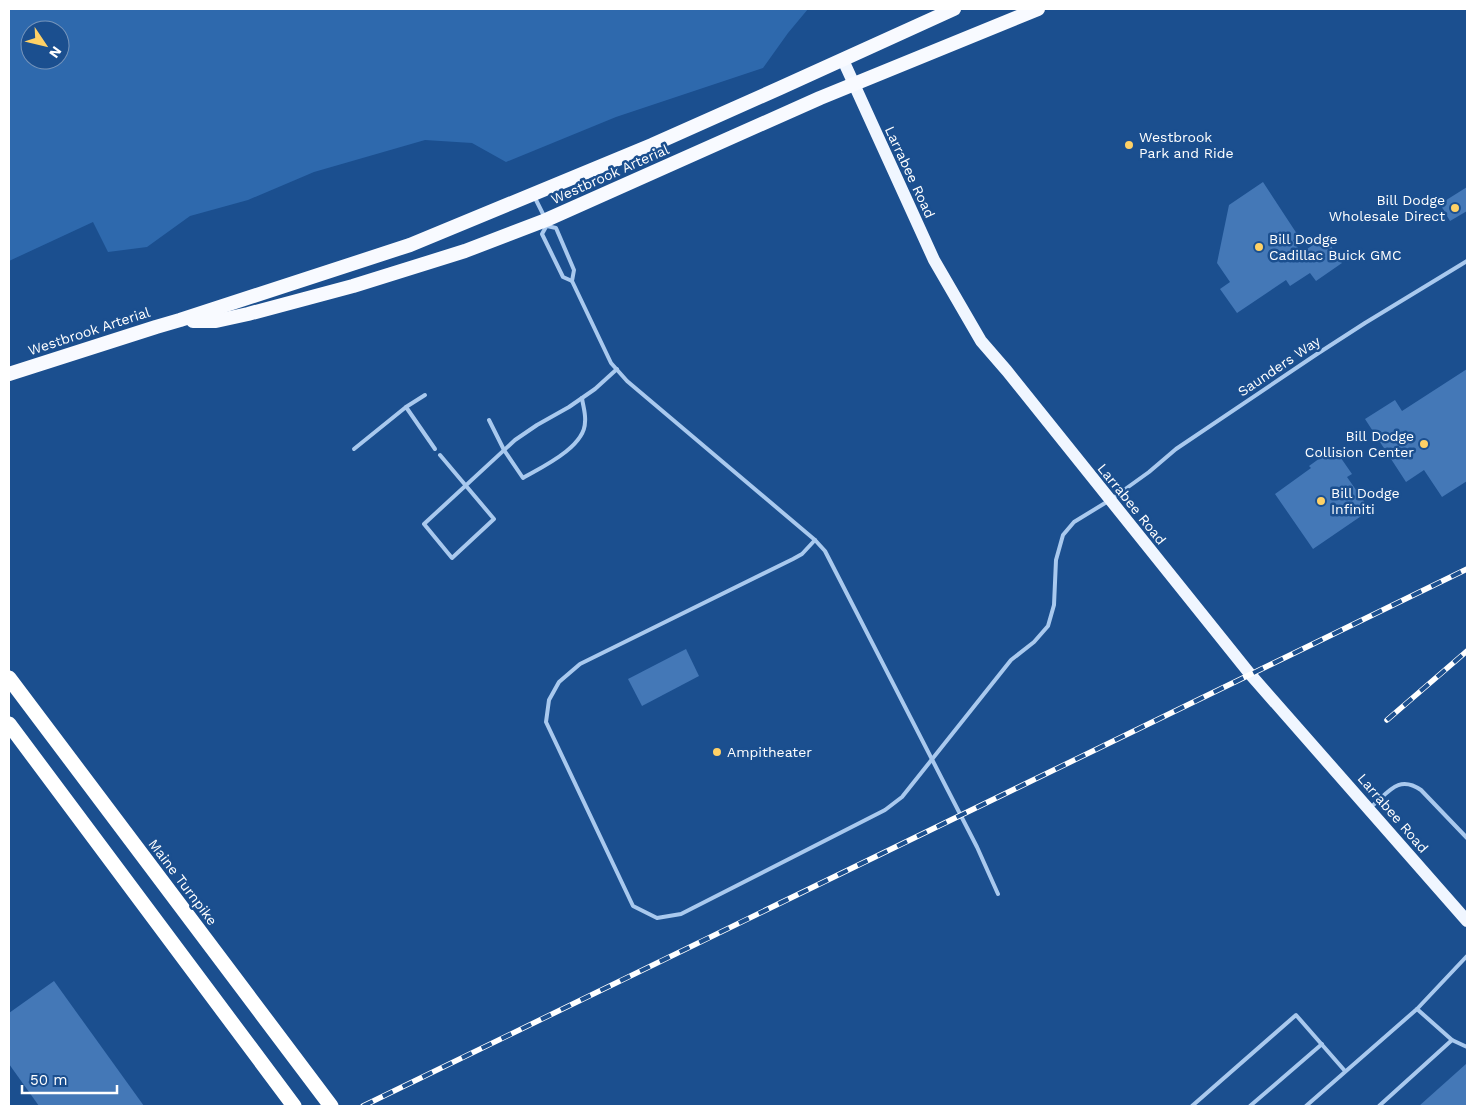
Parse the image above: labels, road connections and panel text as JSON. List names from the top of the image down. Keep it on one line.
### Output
{"streets":{"highway":["Westbrook Arterial","Maine Turnpike"],"main road":["Larrabee Road"],"lane":["Saunders Way"]},"crossings":[["Larrabee Road","Westbrook Arterial"],["Larrabee Road","Saunders Way"]],"places":["Westbrook Park and Ride","Bill Dodge Wholesale Direct","Bill Dodge Cadillac Buick GMC","Bill Dodge Collision Center","Bill Dodge Infiniti","Ampitheater"],"scale_bar":"50 m","north":"bottom right"}
